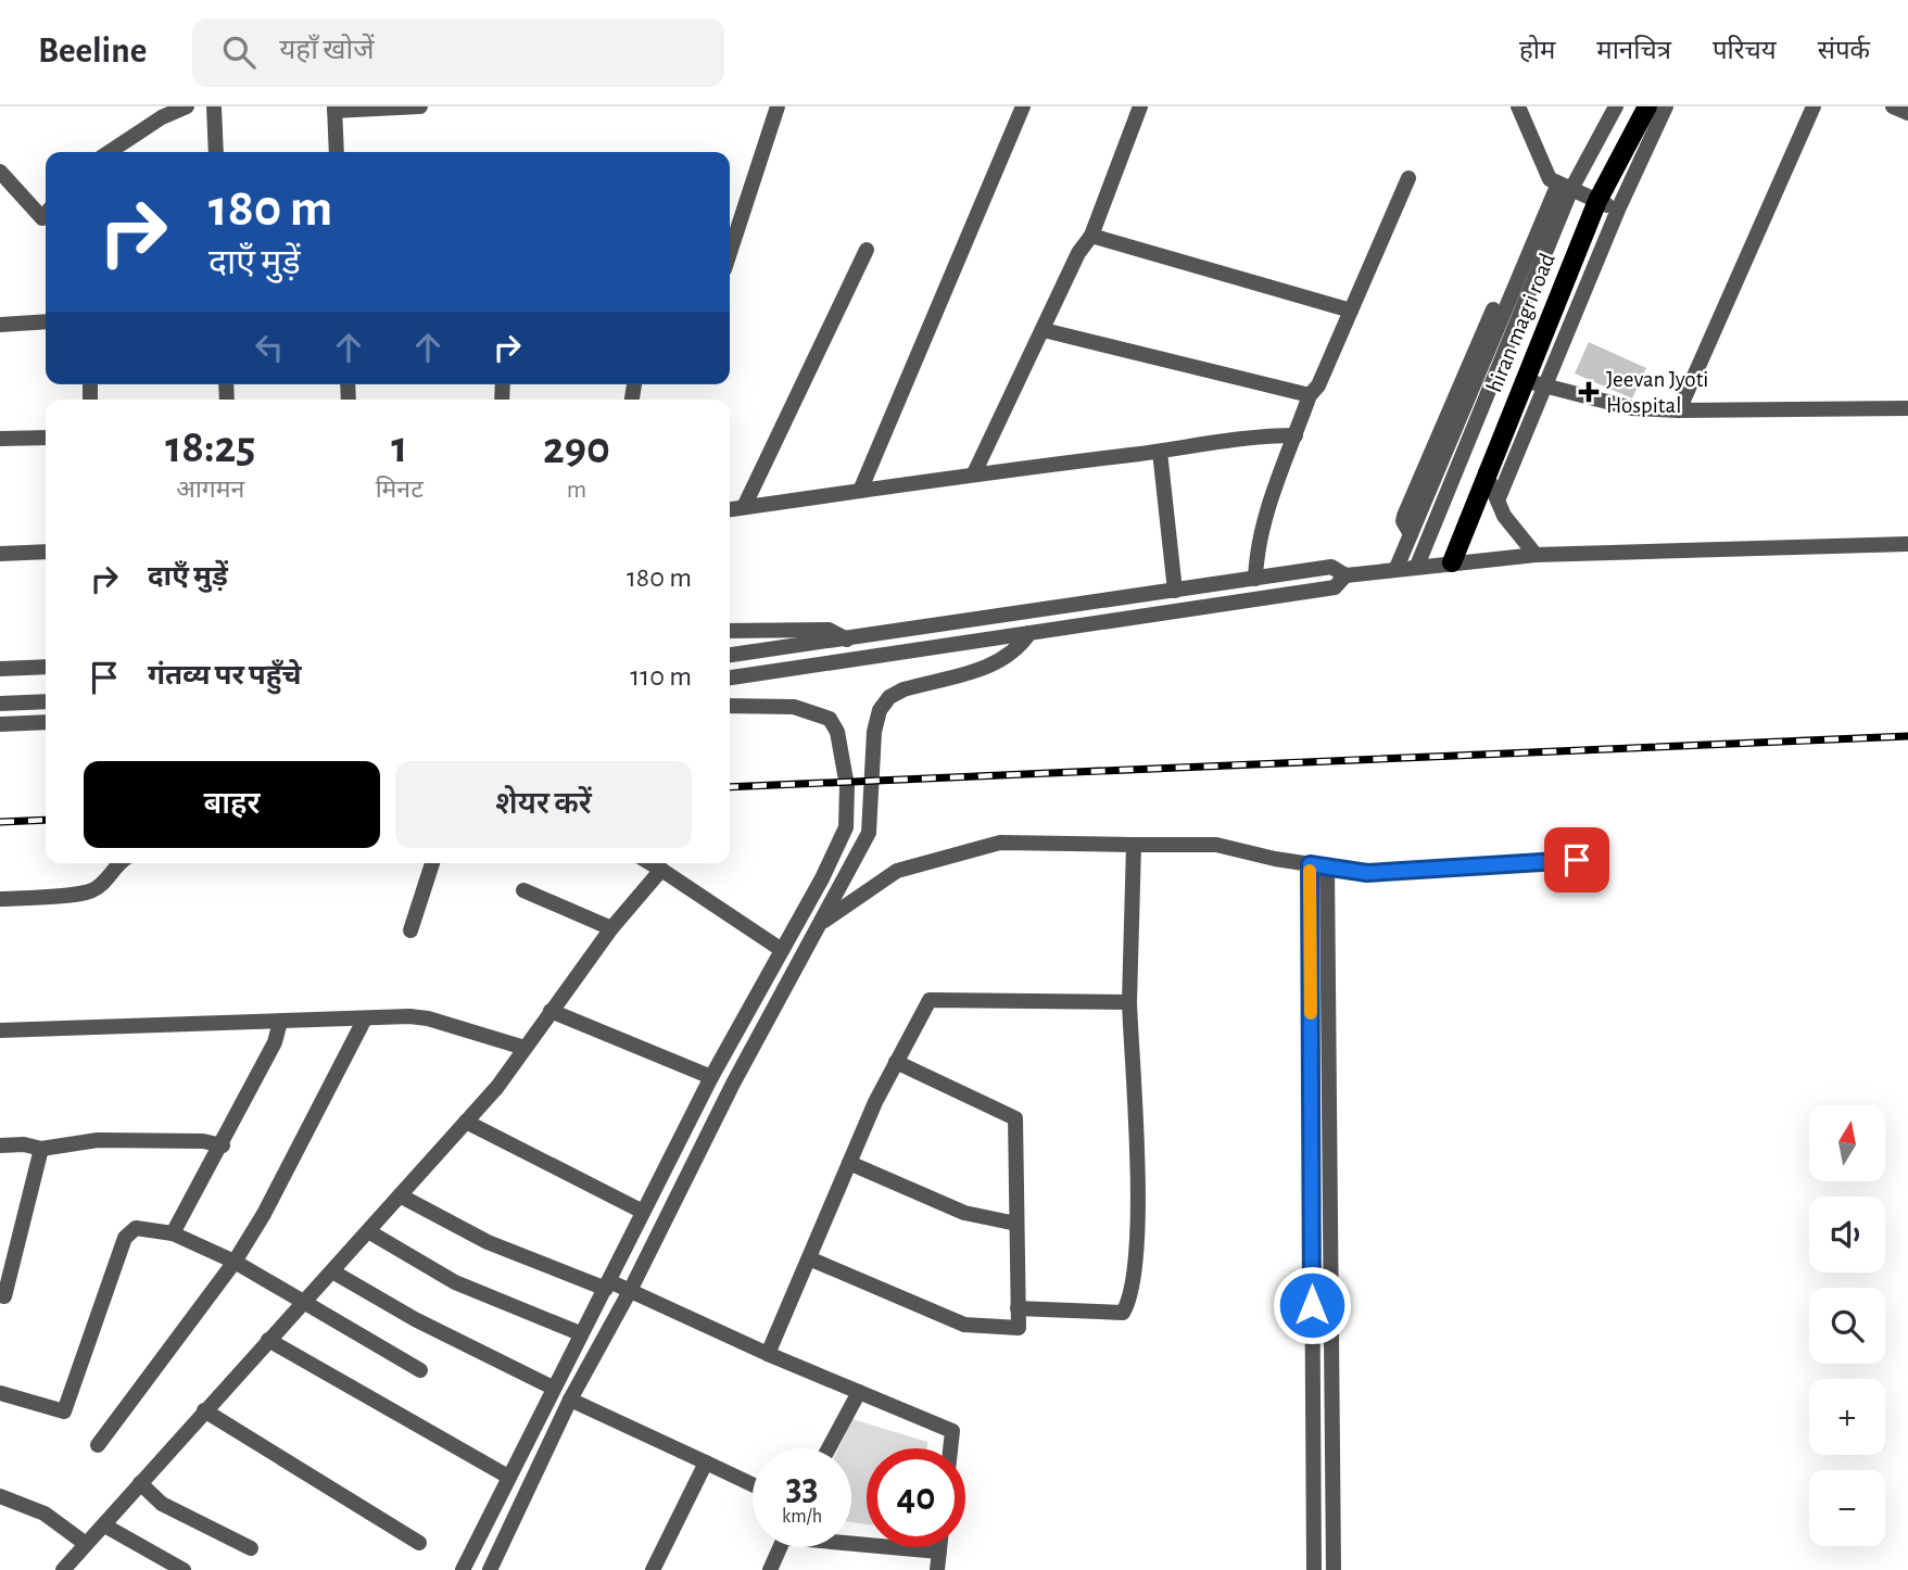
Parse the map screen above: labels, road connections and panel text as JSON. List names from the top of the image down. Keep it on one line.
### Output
{"streets":{"main road":["hiran magri road"]},"places":{"health":["Jeevan Jyoti Hospital"]},"north":"top","page":{"header":"Beeline","search":"यहाँ खोजें","nav":["होम","मानचित्र","परिचय","संपर्क"],"turn":["180 m","दाएँ मुड़ें"],"eta":["18:25","आगमन","1","मिनट","290","m"],"list":[{"name":"दाएँ मुड़ें","value":"180 m"},{"name":"गंतव्य पर पहुँचे","value":"110 m"}],"buttons":["बाहर","शेयर करें"],"map_buttons":["+","−"],"speed":"33 km/h","limit":"40"}}
